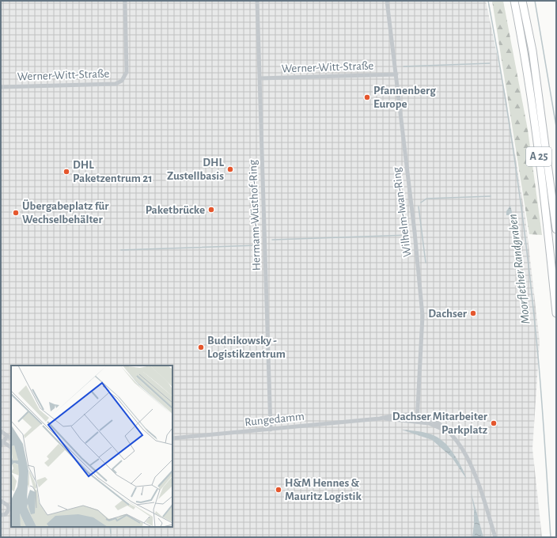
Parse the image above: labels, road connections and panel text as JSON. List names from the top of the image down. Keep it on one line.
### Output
{"streets":{"highway":["A 25"],"street":["Werner-Witt-Straße","Wilhelm-Iwan-Ring","Hermann-Wüsthof-Ring","Rungedamm"]},"crossings":[["Werner-Witt-Straße","Wilhelm-Iwan-Ring"],["Werner-Witt-Straße","Hermann-Wüsthof-Ring"],["Wilhelm-Iwan-Ring","Rungedamm"],["Hermann-Wüsthof-Ring","Rungedamm"]],"water":["Moorflether Randgraben"],"places":["Pfannenberg Europe","DHL Zustellbasis","DHL Paketzentrum 21","Paketbrücke","Übergabeplatz für Wechselbehälter","Dachser","Budnikowsky - Logistikzentrum","Dachser Mitarbeiter Parkplatz","H&M Hennes & Mauritz Logistik"]}
